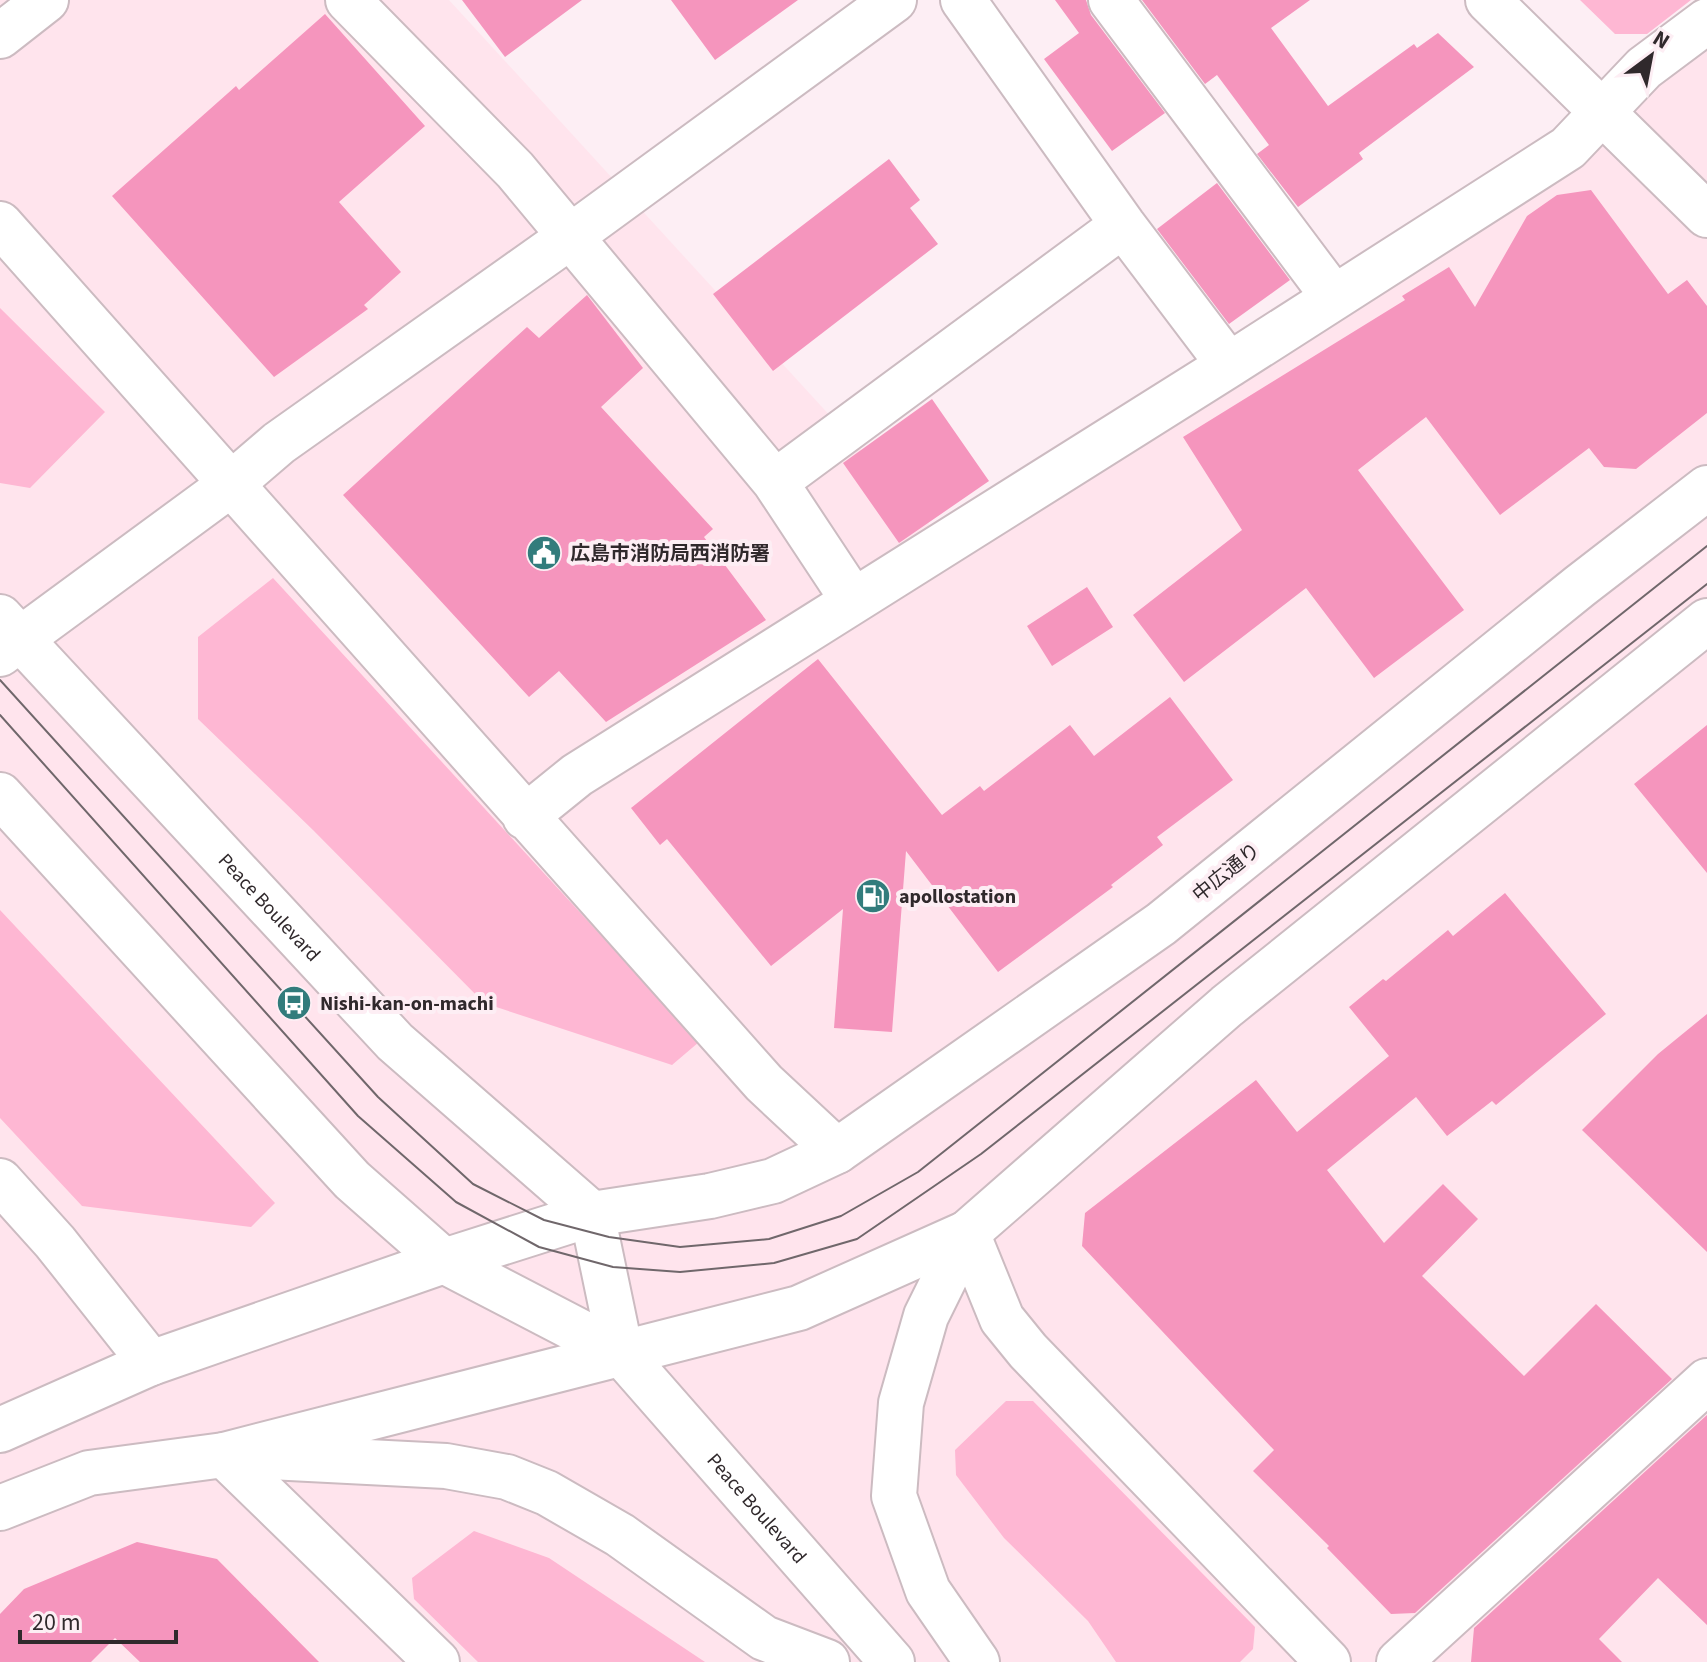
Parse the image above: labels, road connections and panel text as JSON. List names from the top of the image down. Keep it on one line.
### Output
{"streets":{"street":["中広通り","Peace Boulevard"]},"crossings":[["中広通り","Peace Boulevard"]],"places":{"public building":["広島市消防局西消防署"],"fuel station":["apollostation"],"bus stop":["Nishi-kan-on-machi"]},"scale_bar":"20 m","north":"top right"}
